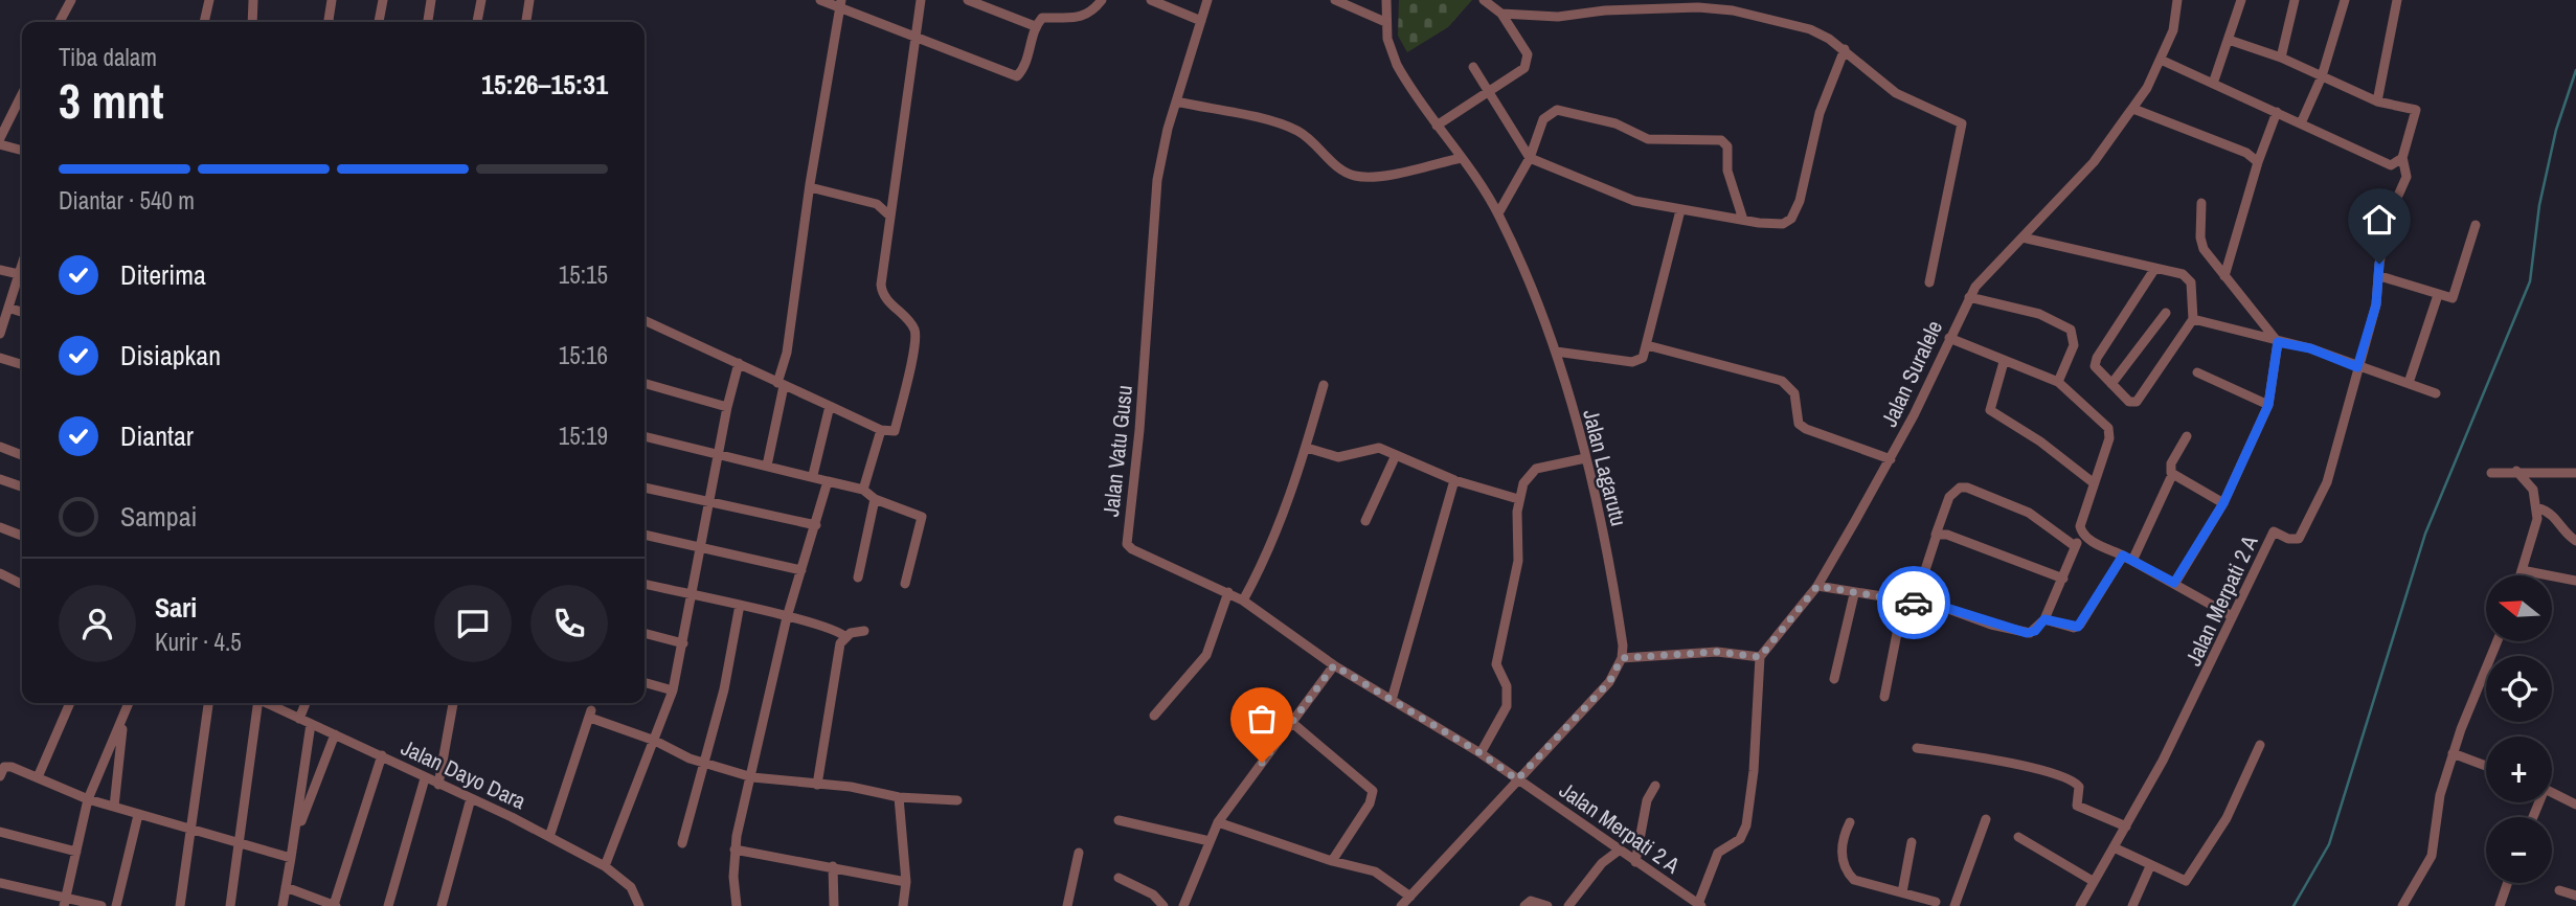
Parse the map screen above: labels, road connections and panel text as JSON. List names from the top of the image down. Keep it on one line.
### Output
{"streets":{"street":["Jalan Suralele","Jalan Vatu Gusu","Jalan Lagarutu","Jalan Merpati 2 A","Jalan Dayo Dara"]},"crossings":[["Jalan Vatu Gusu","Jalan Merpati 2 A"]],"north":"left","page":{"heading":["3 mnt","Tiba dalam","15:26–15:31"],"panel":["Sari","Kurir · 4.5"],"bar":"Diantar · 540 m","list":[["Diterima","15:15"],["Disiapkan","15:16"],["Diantar","15:19"],"Sampai"],"map_buttons":["+","−"]}}
